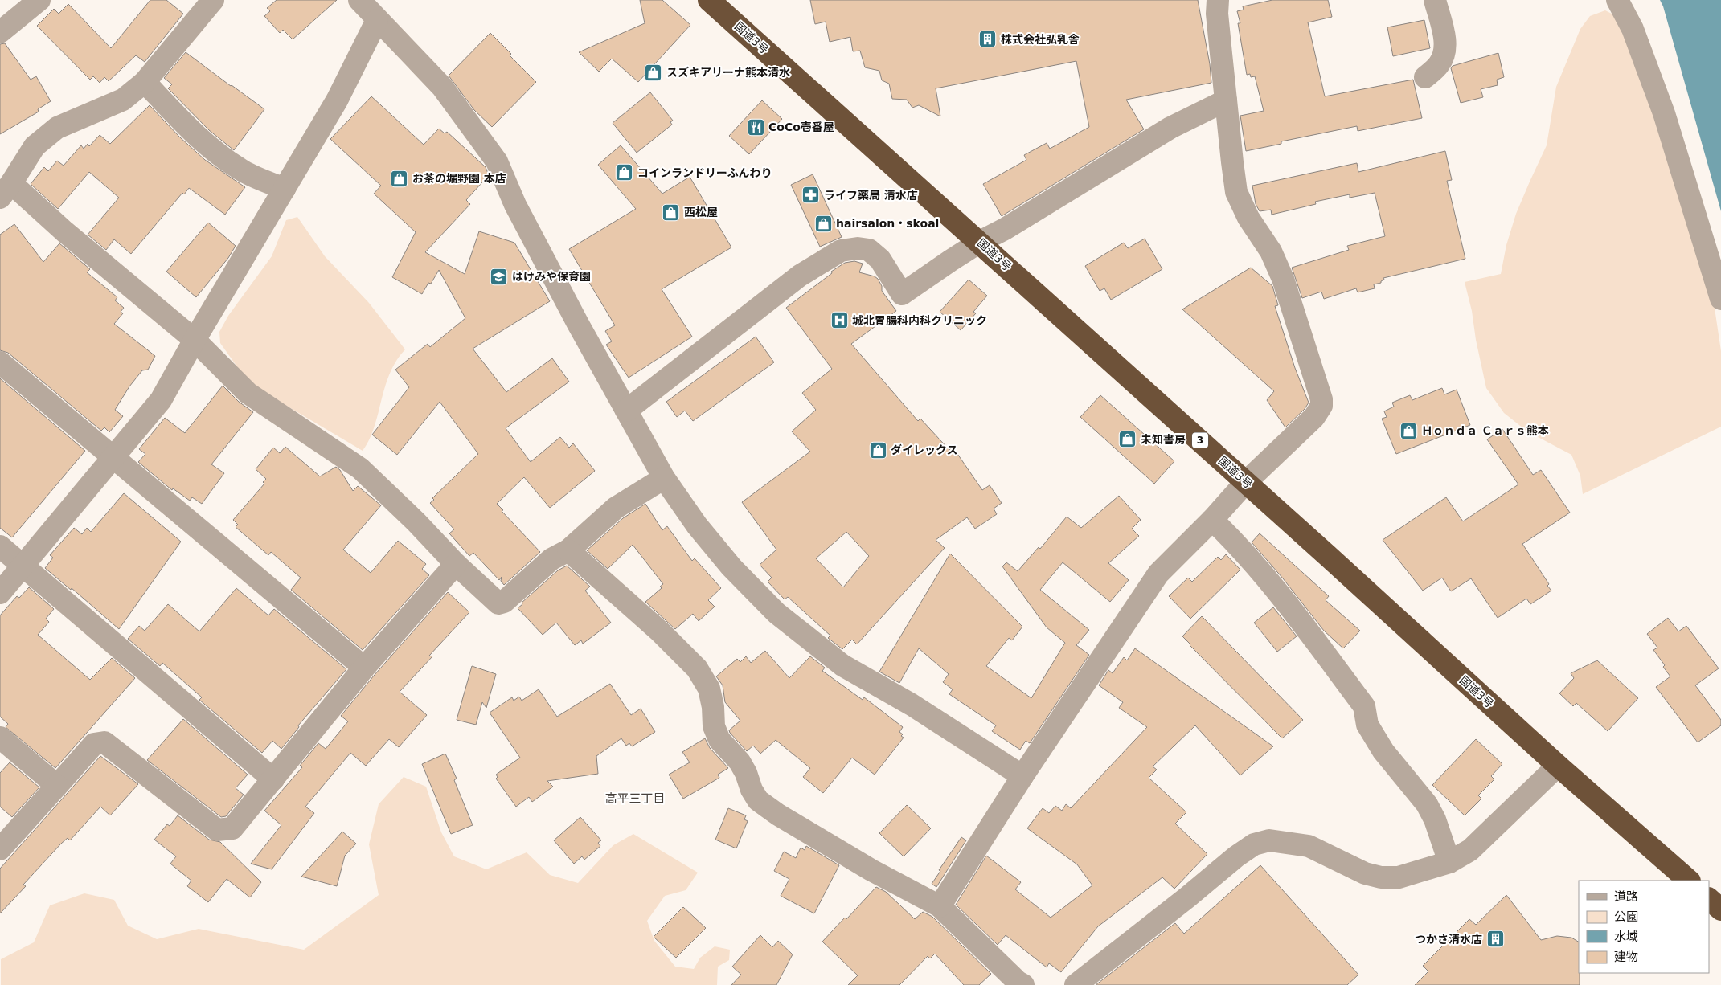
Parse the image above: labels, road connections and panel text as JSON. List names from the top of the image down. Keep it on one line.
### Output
{"streets":{"highway":["国道3号","3"]},"districts":["高平三丁目"],"places":{"building":["株式会社弘乳舎","つかさ清水店"],"shop":["スズキアリーナ熊本清水","コインランドリーふんわり","お茶の堀野園 本店","西松屋","hairsalon・skoal","Ｈｏｎｄａ Ｃａｒｓ熊本","未知書房","ダイレックス"],"restaurant":["CoCo壱番屋"],"pharmacy":["ライフ薬局 清水店"],"school or university":["はけみや保育園"],"hospital":["城北胃腸科内科クリニック"]},"legend":["道路","公園","水域","建物"]}
